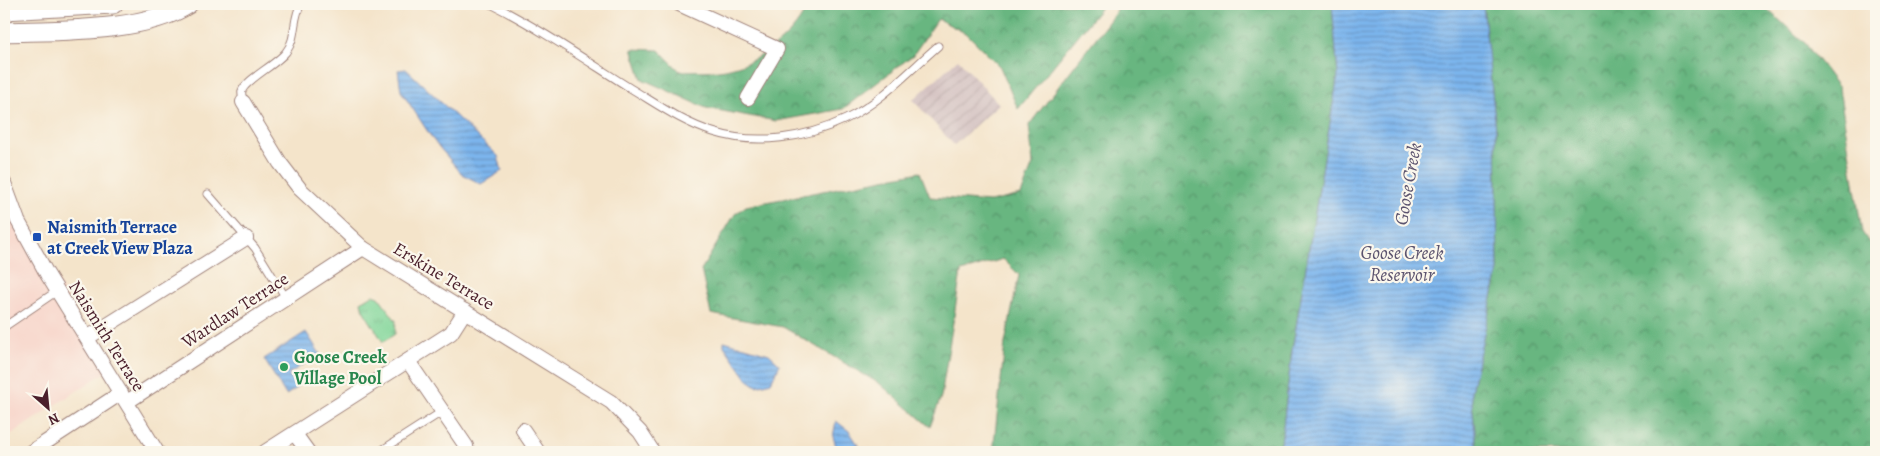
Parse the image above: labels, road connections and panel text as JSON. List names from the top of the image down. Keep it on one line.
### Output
{"streets":{"street":["Erskine Terrace","Wardlaw Terrace","Naismith Terrace"]},"crossings":[["Erskine Terrace","Wardlaw Terrace"],["Wardlaw Terrace","Naismith Terrace"]],"water":["Goose Creek","Goose Creek Reservoir"],"places":{"transit":["Naismith Terrace at Creek View Plaza"],"other":["Goose Creek Village Pool"]},"north":"bottom right"}
